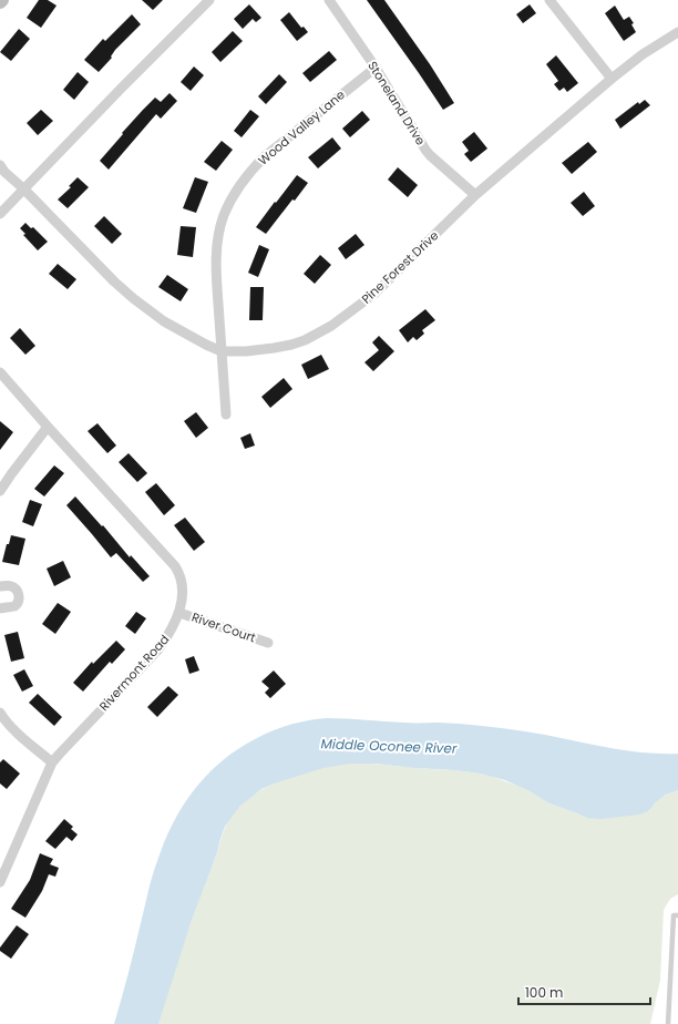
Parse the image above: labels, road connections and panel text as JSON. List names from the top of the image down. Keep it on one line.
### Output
{"streets":{"street":["Stoneland Drive","Wood Valley Lane","Pine Forest Drive","River Court","Rivermont Road"]},"crossings":[["Stoneland Drive","Wood Valley Lane"],["Stoneland Drive","Pine Forest Drive"],["Wood Valley Lane","Pine Forest Drive"],["River Court","Rivermont Road"]],"water":["Middle Oconee River"],"scale_bar":"100 m"}
